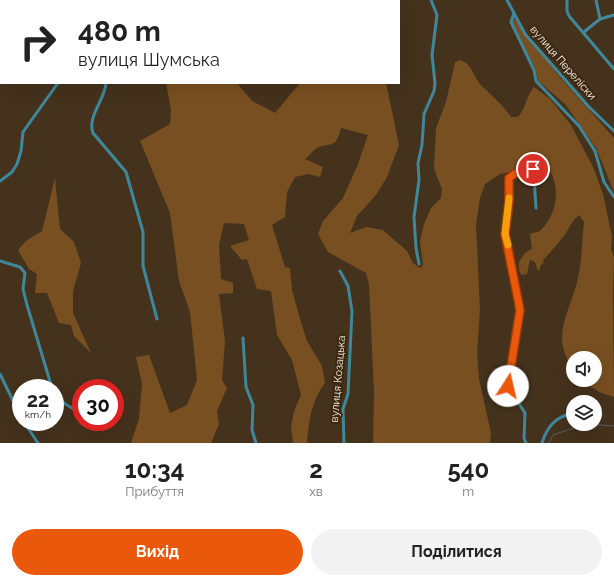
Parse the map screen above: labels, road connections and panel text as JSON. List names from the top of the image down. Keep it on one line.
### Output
{"streets":{"street":["вулиця Переліски","вулиця Козацька"]},"page":{"turn":["480 m","вулиця Шумська"],"speed":"22 km/h","limit":"30","eta":["10:34","Прибуття","2","хв","540","m"],"buttons":["Вихід","Поділитися"]}}
